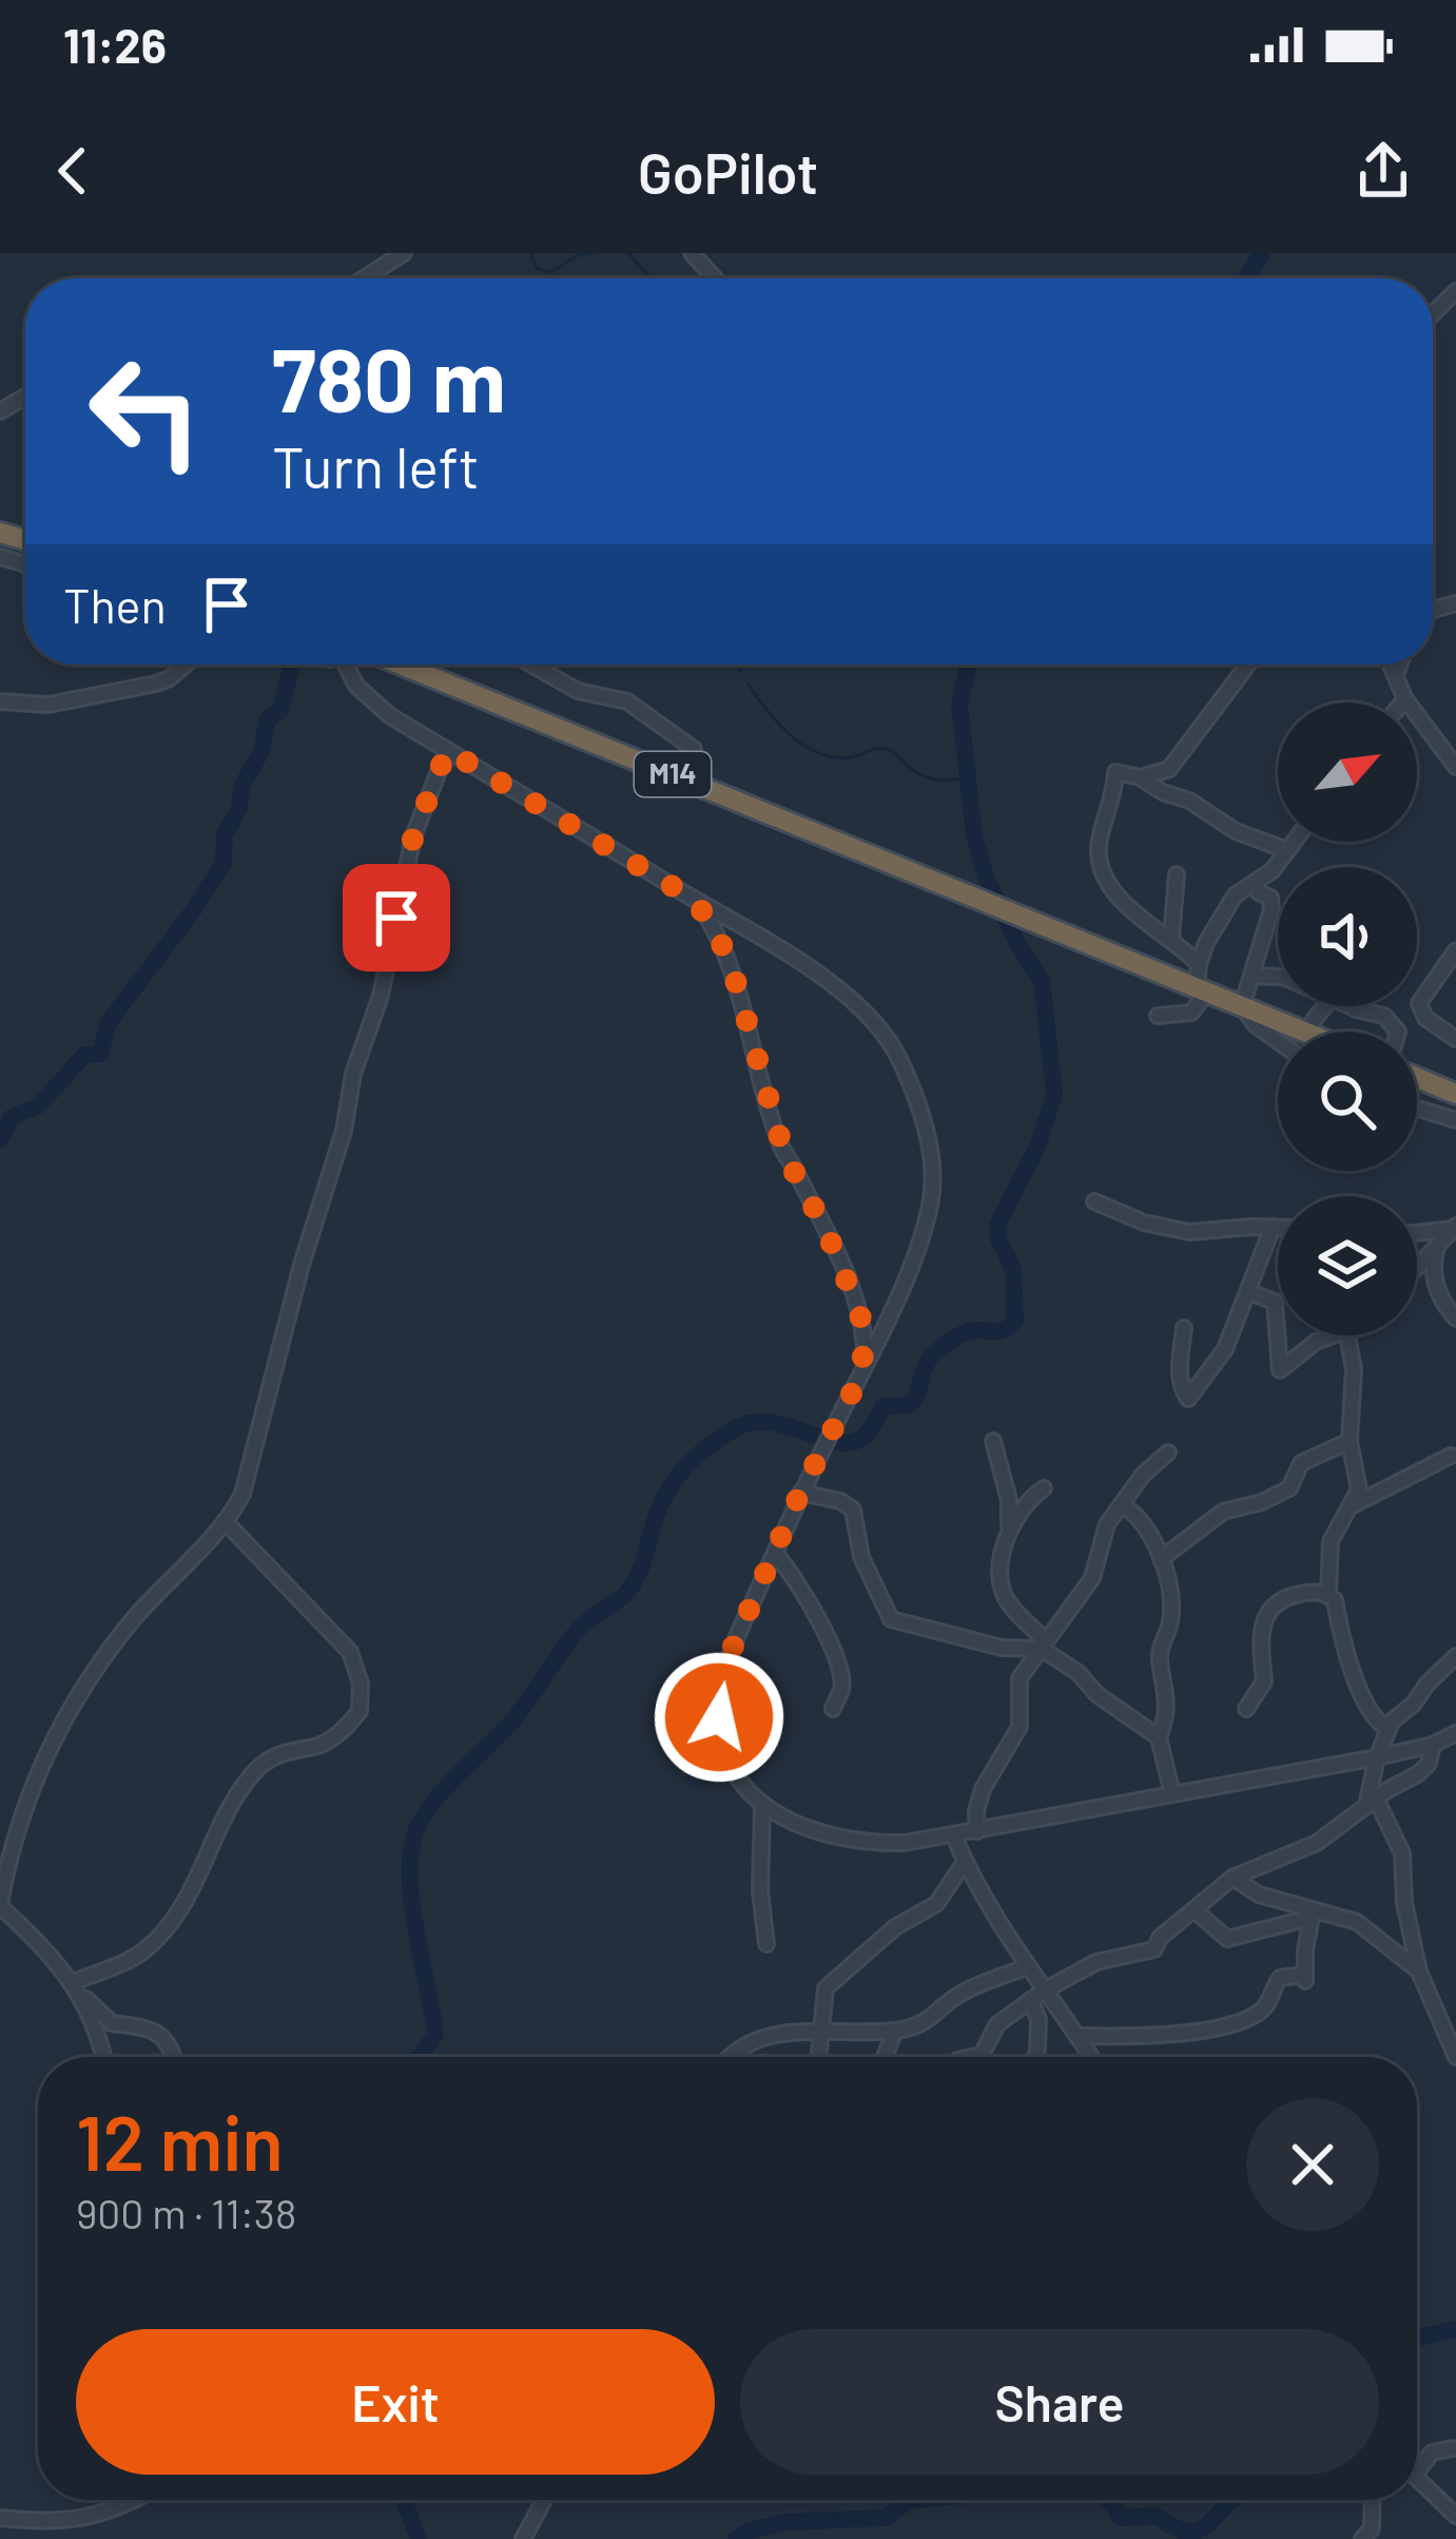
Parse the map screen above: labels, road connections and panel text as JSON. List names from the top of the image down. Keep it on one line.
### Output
{"streets":{"highway":["M14"]},"north":"top right","page":{"status":"11:26","header":"GoPilot","turn":["780 m","Turn left"],"then":"Then","heading":["12 min","900 m · 11:38"],"buttons":["Exit","Share"]}}
